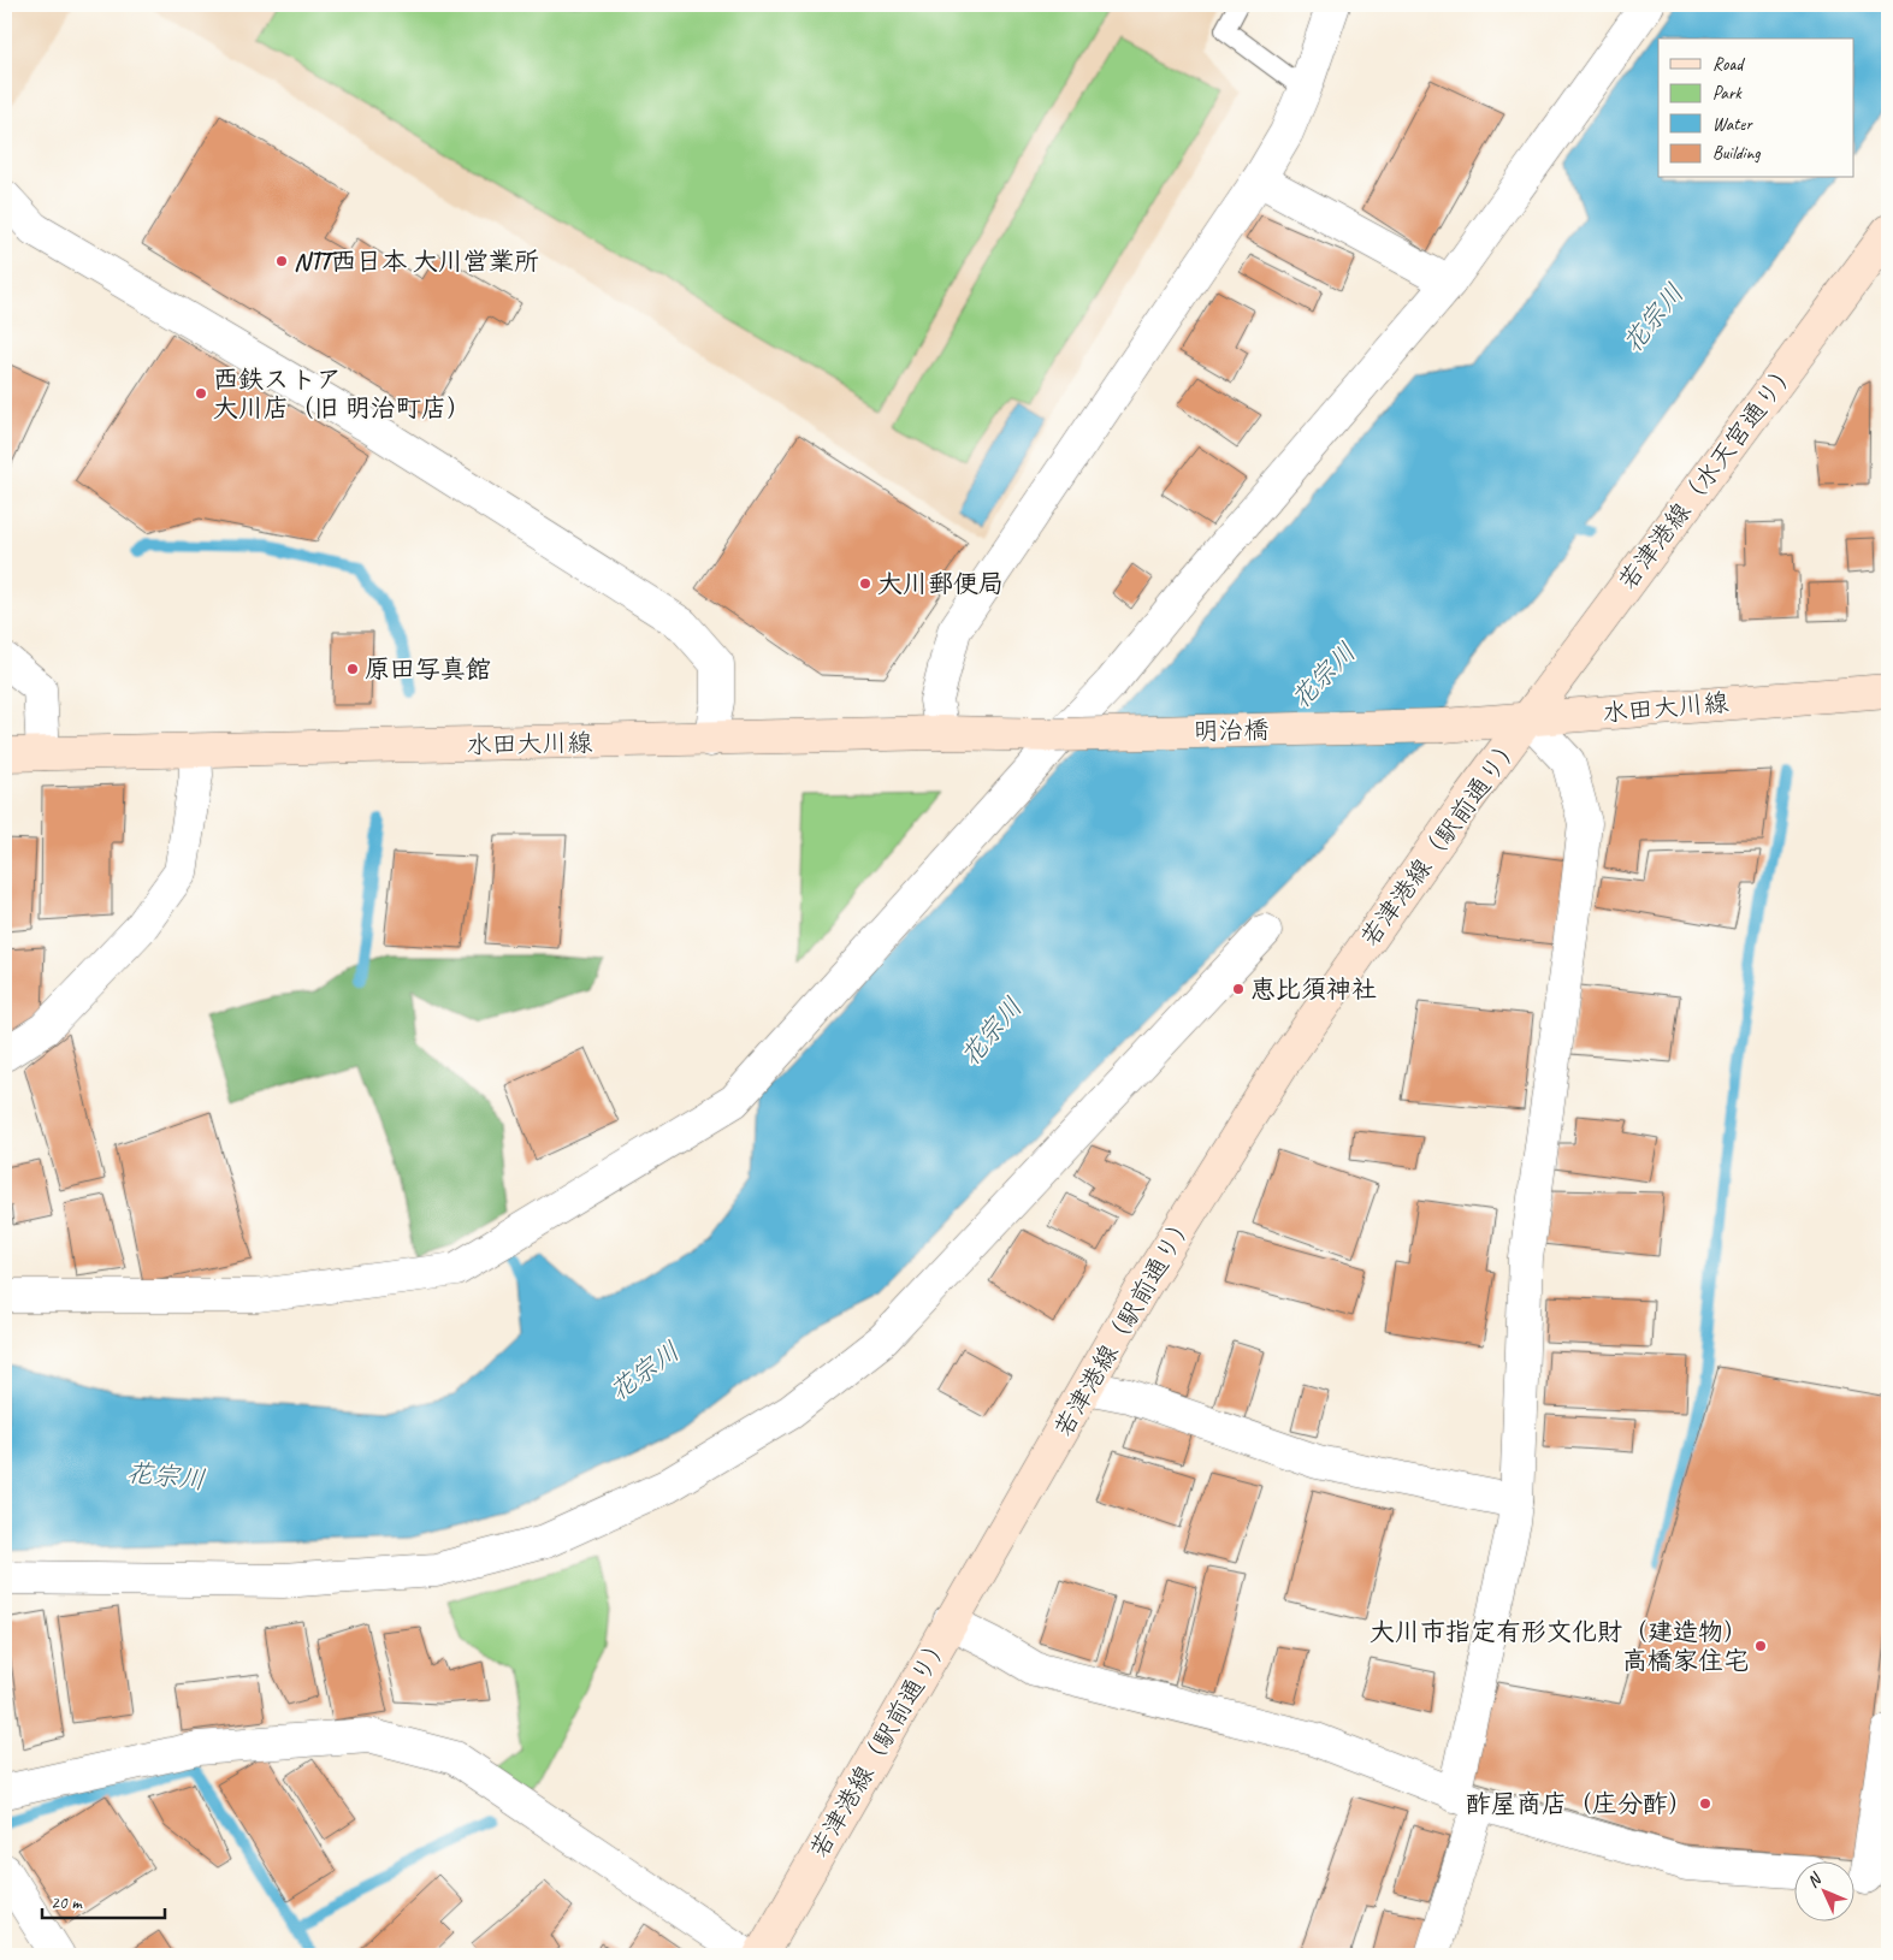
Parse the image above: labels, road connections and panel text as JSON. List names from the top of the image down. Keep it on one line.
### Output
{"streets":{"main road":["若津港線（水天宮通り）","水田大川線","明治橋","若津港線（駅前通り）"]},"crossings":[["若津港線（水天宮通り）","水田大川線"],["若津港線（水天宮通り）","若津港線（駅前通り）"],["水田大川線","明治橋"],["水田大川線","若津港線（駅前通り）"]],"water":["花宗川"],"places":["NTT西日本 大川営業所","西鉄ストア 大川店（旧 明治町店）","大川郵便局","原田写真館","恵比須神社","大川市指定有形文化財（建造物） 高橋家住宅","酢屋商店（庄分酢）"],"legend":["Road","Park","Water","Building"],"scale_bar":"20 m","north":"top left"}
